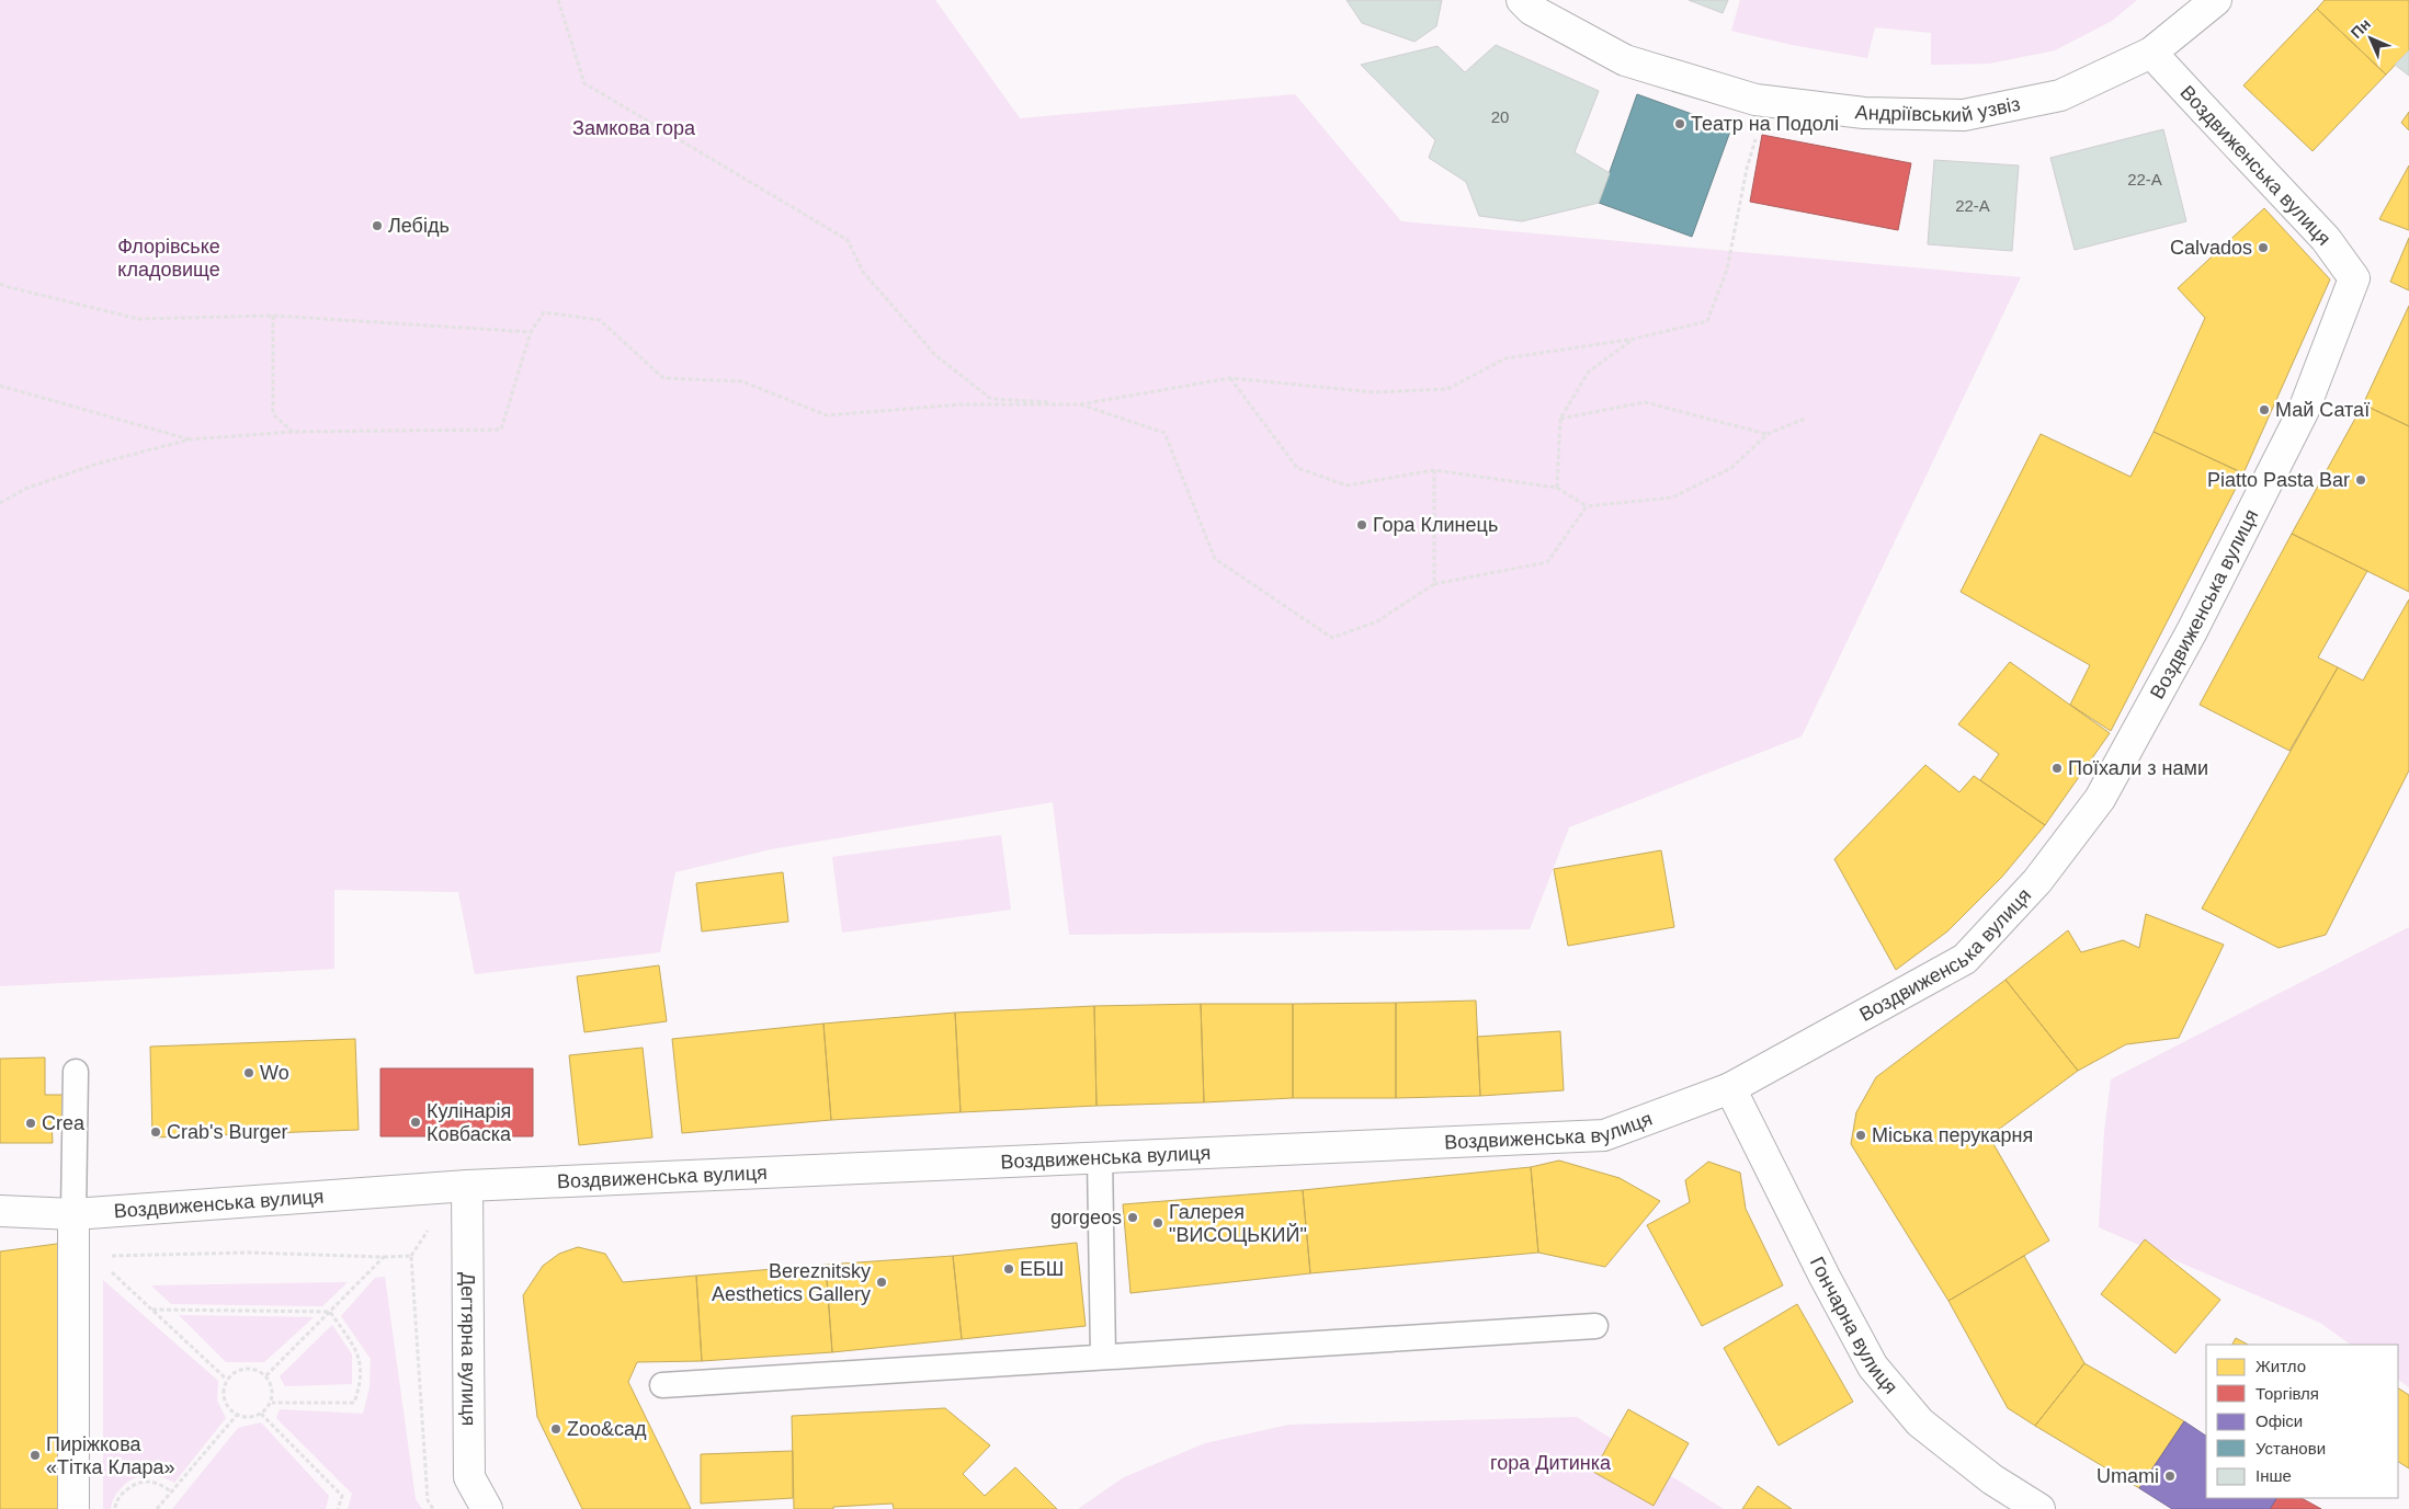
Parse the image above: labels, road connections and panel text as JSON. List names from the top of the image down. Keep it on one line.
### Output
{"streets":{"street":["Андріївський узвіз","Воздвиженська вулиця","Гончарна вулиця","Дегтярна вулиця"]},"crossings":[["Андріївський узвіз","Воздвиженська вулиця"],["Воздвиженська вулиця","Гончарна вулиця"],["Воздвиженська вулиця","Дегтярна вулиця"]],"parks":["Замкова гора","Флорівське кладовище","гора Дитинка"],"places":["Театр на Подолі","Лебідь","Calvados","Май Сатаї","Piatto Pasta Bar","Гора Клинець","Поїхали з нами","Wo","Кулінарія Ковбаска","Crea","Crab's Burger","Міська перукарня","gorgeos","Галерея \"ВИСОЦЬКИЙ\"","ЕБШ","Bereznitsky Aesthetics Gallery","Zoo&сад","Пиріжкова «Тітка Клара»","Umami"],"house_numbers":["20","22-А","22-А"],"legend":["Житло","Торгівля","Офіси","Установи","Інше"],"north":"top left"}
